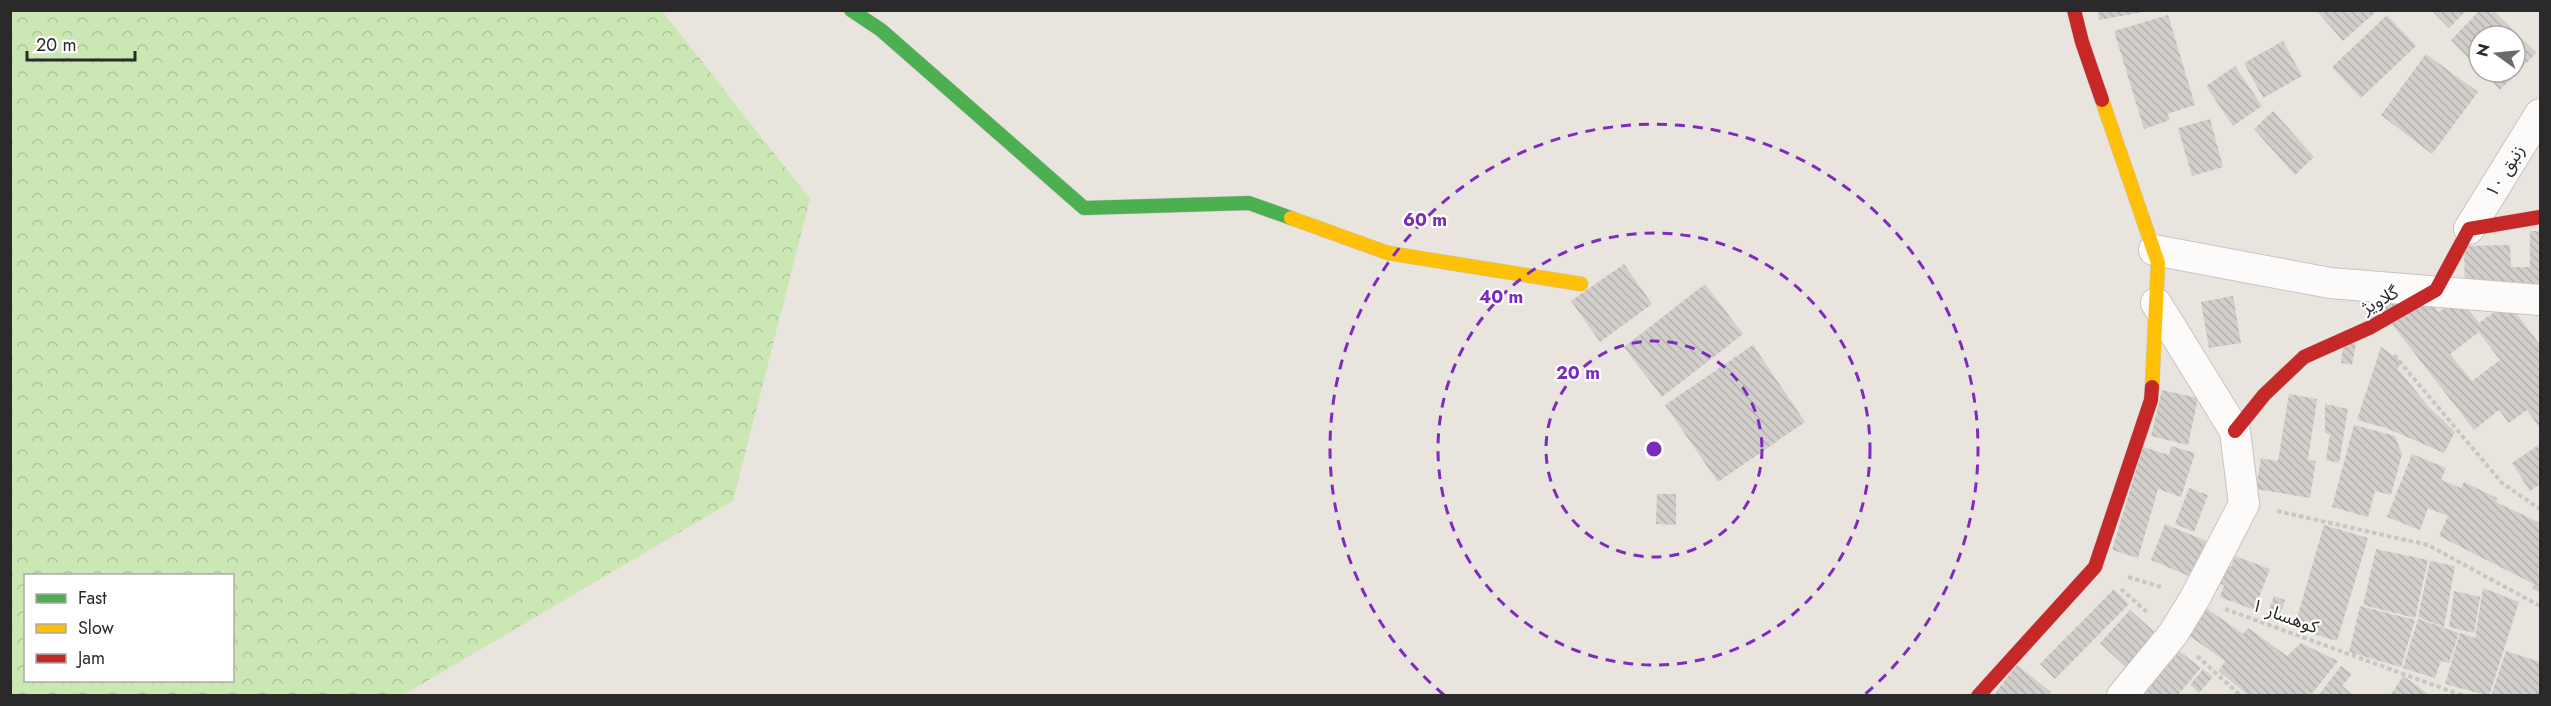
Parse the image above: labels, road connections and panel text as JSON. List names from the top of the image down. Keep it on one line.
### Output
{"streets":{"street":["زنبق ۱۰","گلاویژ"],"path":["کوهسار ۱"]},"legend":["Fast","Slow","Jam"],"scale_bar":"20 m","north":"left","rings":["60 m","40 m","20 m"]}
